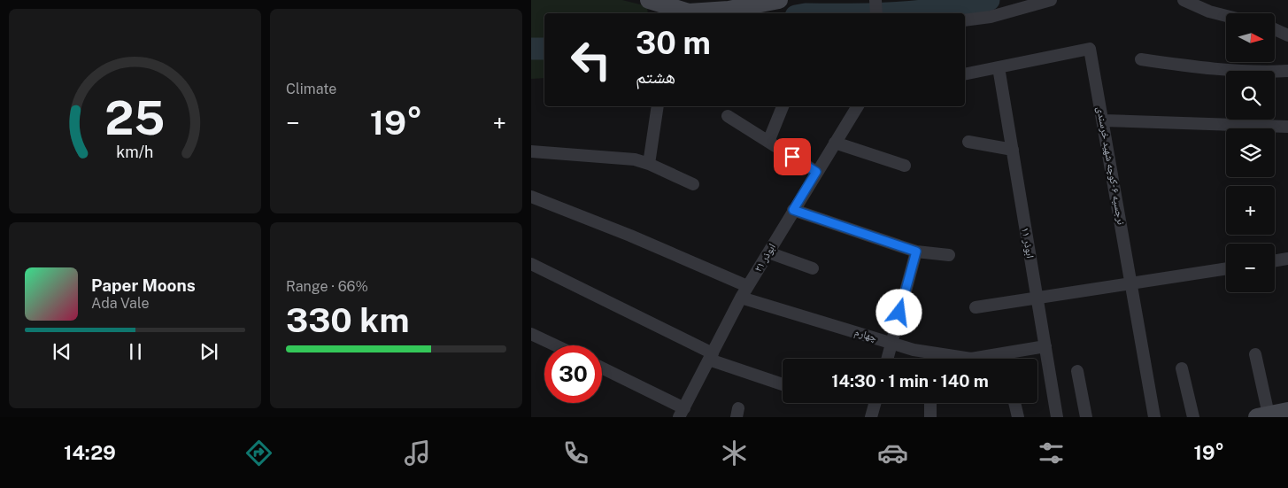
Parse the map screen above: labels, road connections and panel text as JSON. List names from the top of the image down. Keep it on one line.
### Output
{"streets":{"street":["نرجسیه ۶-کوچه شهید خرسندی","ابوذر ۱۱","۲۱ ابوذر","چهارم"]},"crossings":[["نرجسیه ۶-کوچه شهید خرسندی","ابوذر ۱۱"],["ابوذر ۱۱","چهارم"],["۲۱ ابوذر","چهارم"]],"north":"right","page":{"tile":["Climate",["Range · 66%","330 km"]],"map_buttons":["+","−"],"turn":["30 m","هشتم"],"heat":["−","19°","+"],"song":["Paper Moons","Ada Vale"],"limit":"30","trip":"14:30 · 1 min · 140 m","tabs":["14:29","19°"],"gauge":["25","km/h"]}}
